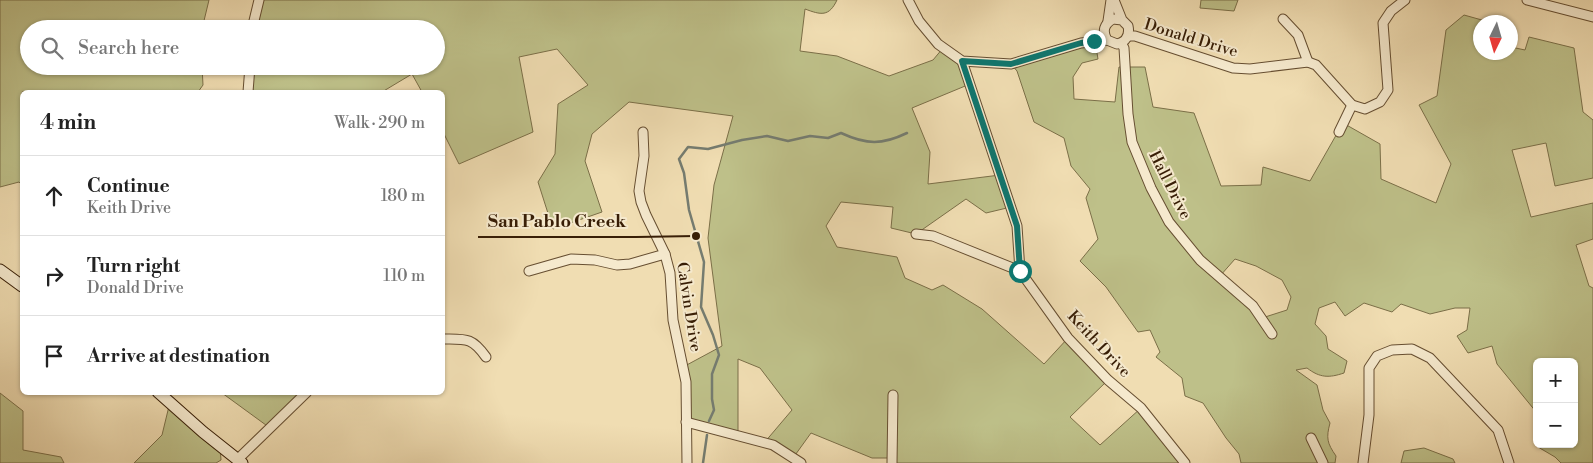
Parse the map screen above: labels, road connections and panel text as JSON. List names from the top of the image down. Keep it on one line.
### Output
{"streets":{"street":["Donald Drive","Hall Drive","Calvin Drive","Keith Drive"]},"crossings":[["Donald Drive","Hall Drive"]],"places":["San Pablo Creek"],"north":"bottom","page":{"search":"Search here","heading":["4 min","Walk · 290 m"],"list":[["Continue","Keith Drive","180 m"],["Turn right","Donald Drive","110 m"],"Arrive at destination"],"map_buttons":["+","−"]}}
